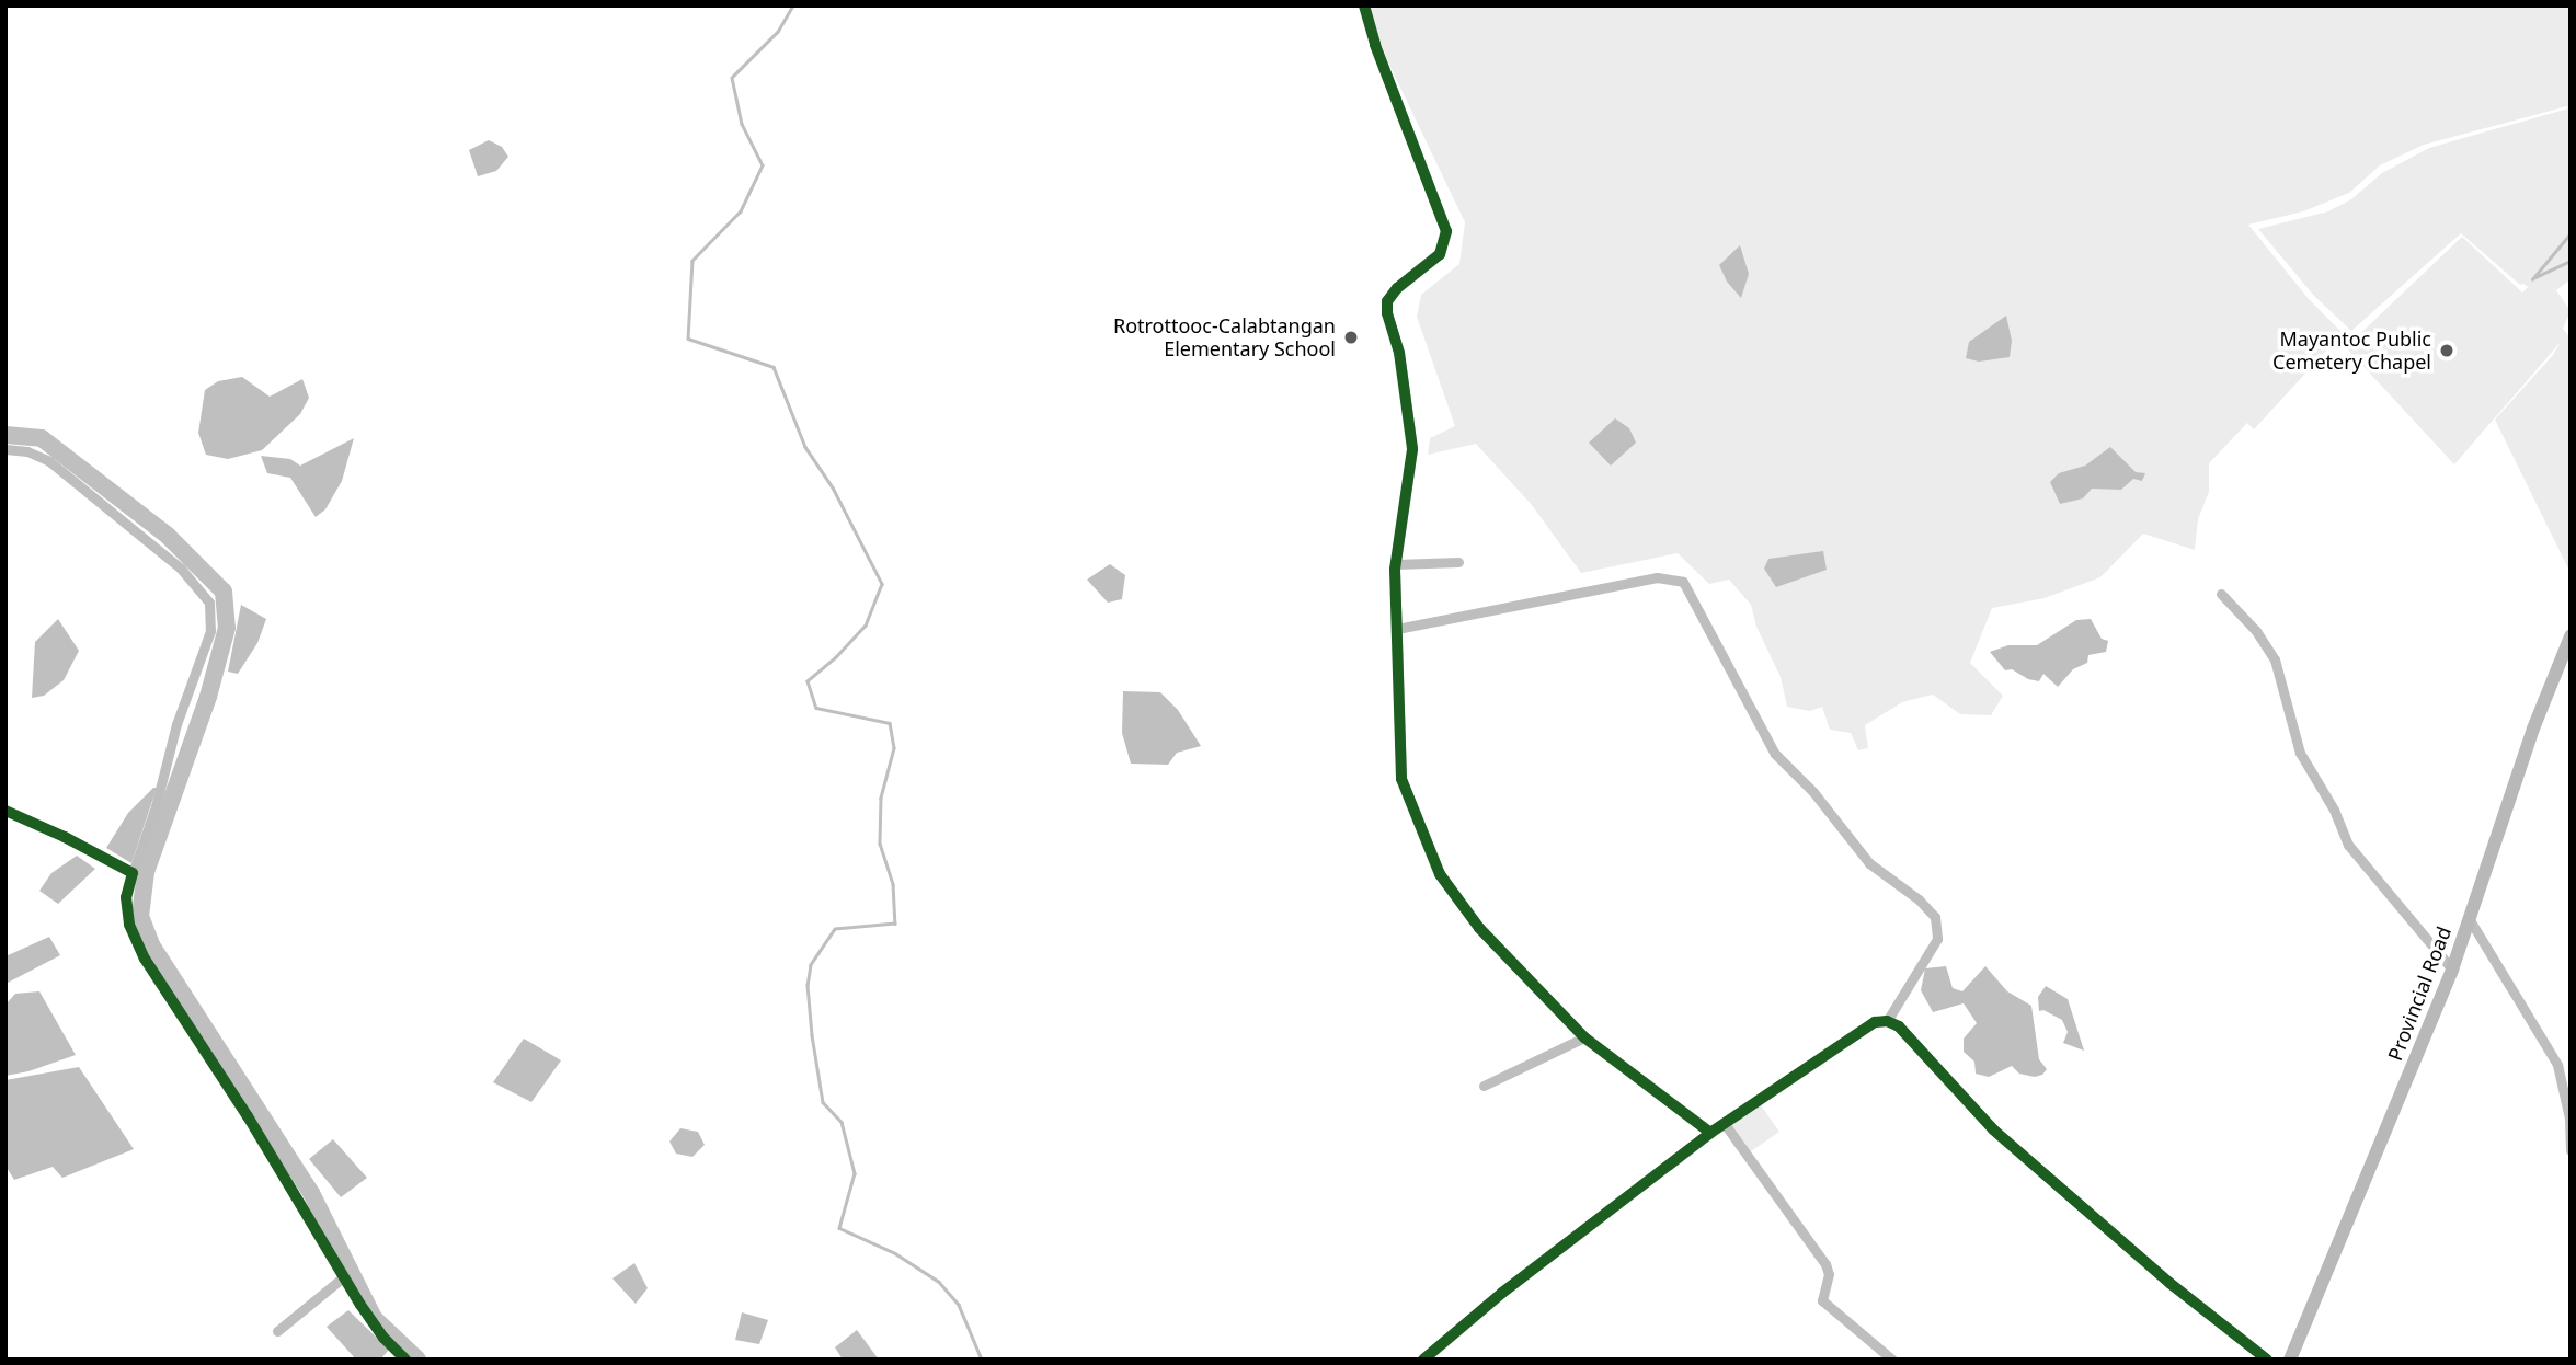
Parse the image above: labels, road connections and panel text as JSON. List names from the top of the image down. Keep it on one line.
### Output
{"streets":{"main road":["Provincial Road"]},"places":["Rotrottooc-Calabtangan Elementary School","Mayantoc Public Cemetery Chapel"]}
